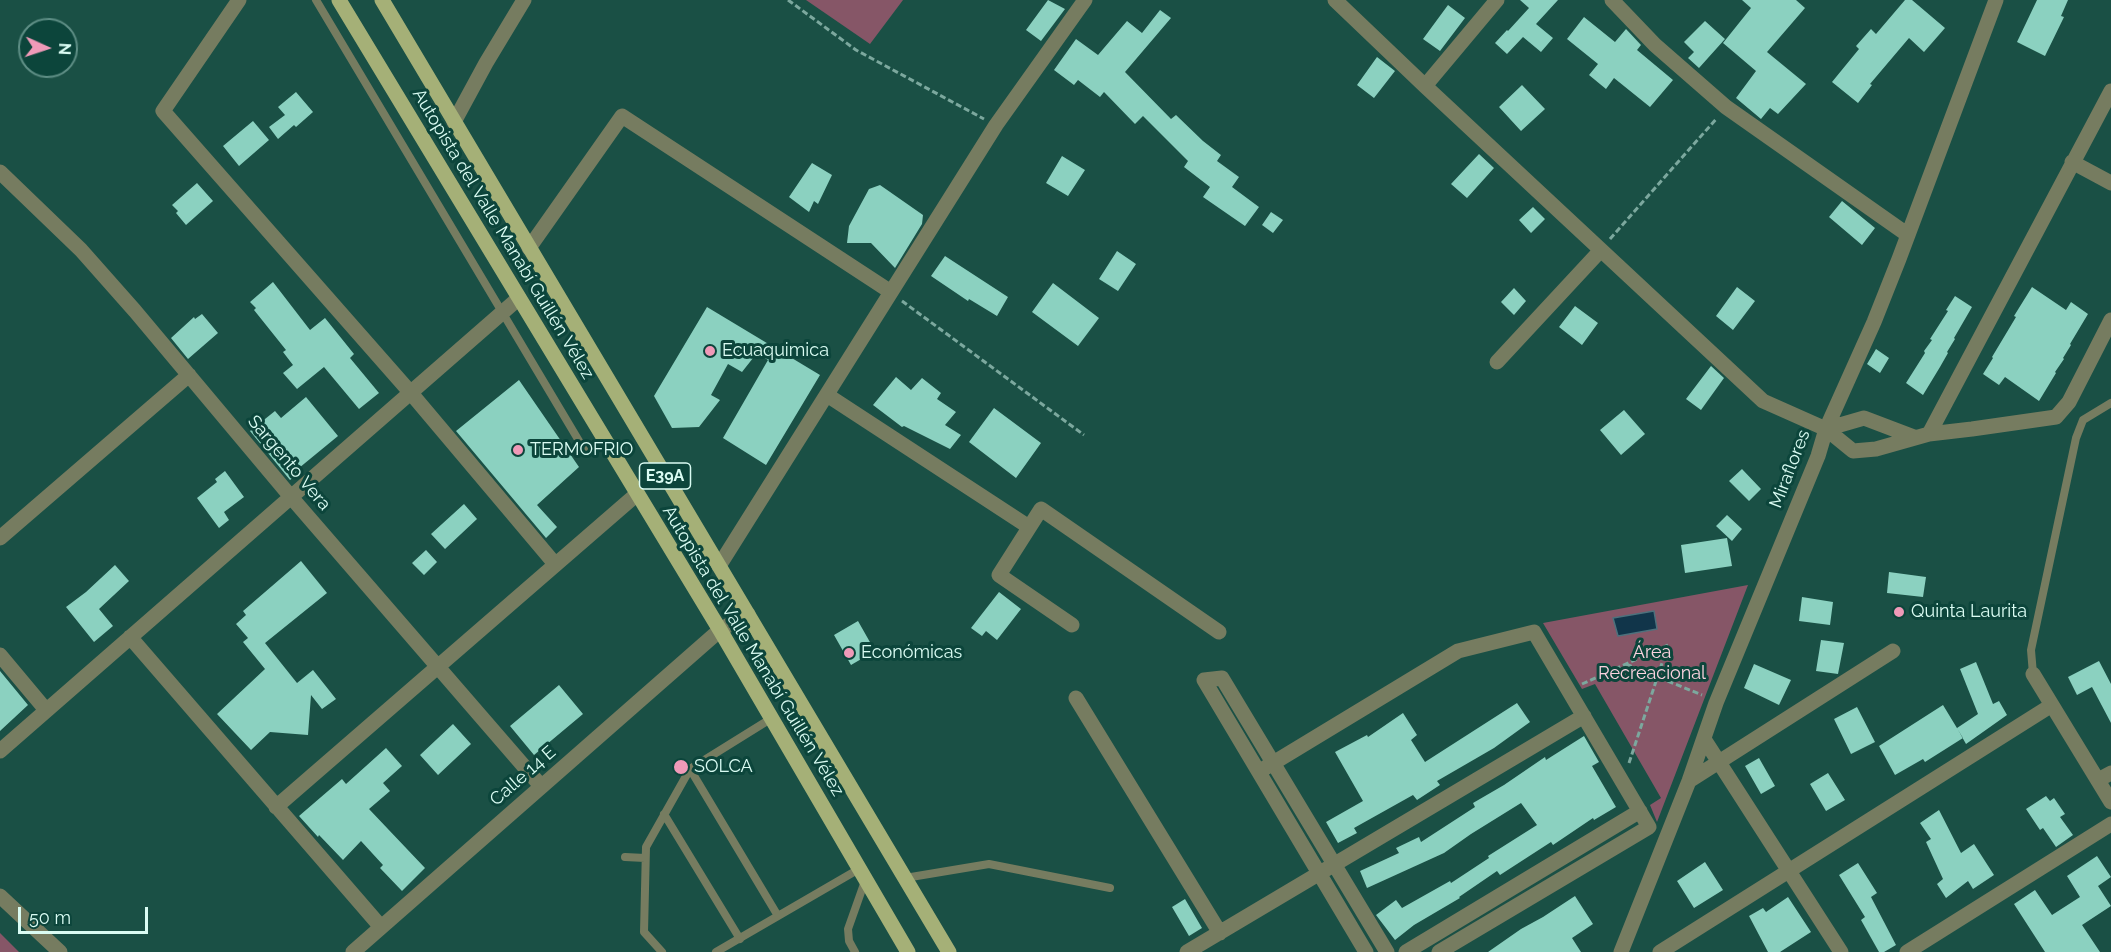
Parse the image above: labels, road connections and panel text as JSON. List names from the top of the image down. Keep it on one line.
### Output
{"streets":{"main road":["Autopista del Valle Manabí Guillén Vélez","E39A"],"street":["Sargento Vera","Miraflores","Calle 14 E"]},"crossings":[["Autopista del Valle Manabí Guillén Vélez","Calle 14 E"],["Sargento Vera","Calle 14 E"]],"parks":["Área Recreacional"],"places":["Ecuaquimica","TERMOFRIO","Quinta Laurita","Económicas","SOLCA"],"scale_bar":"50 m","north":"right"}
